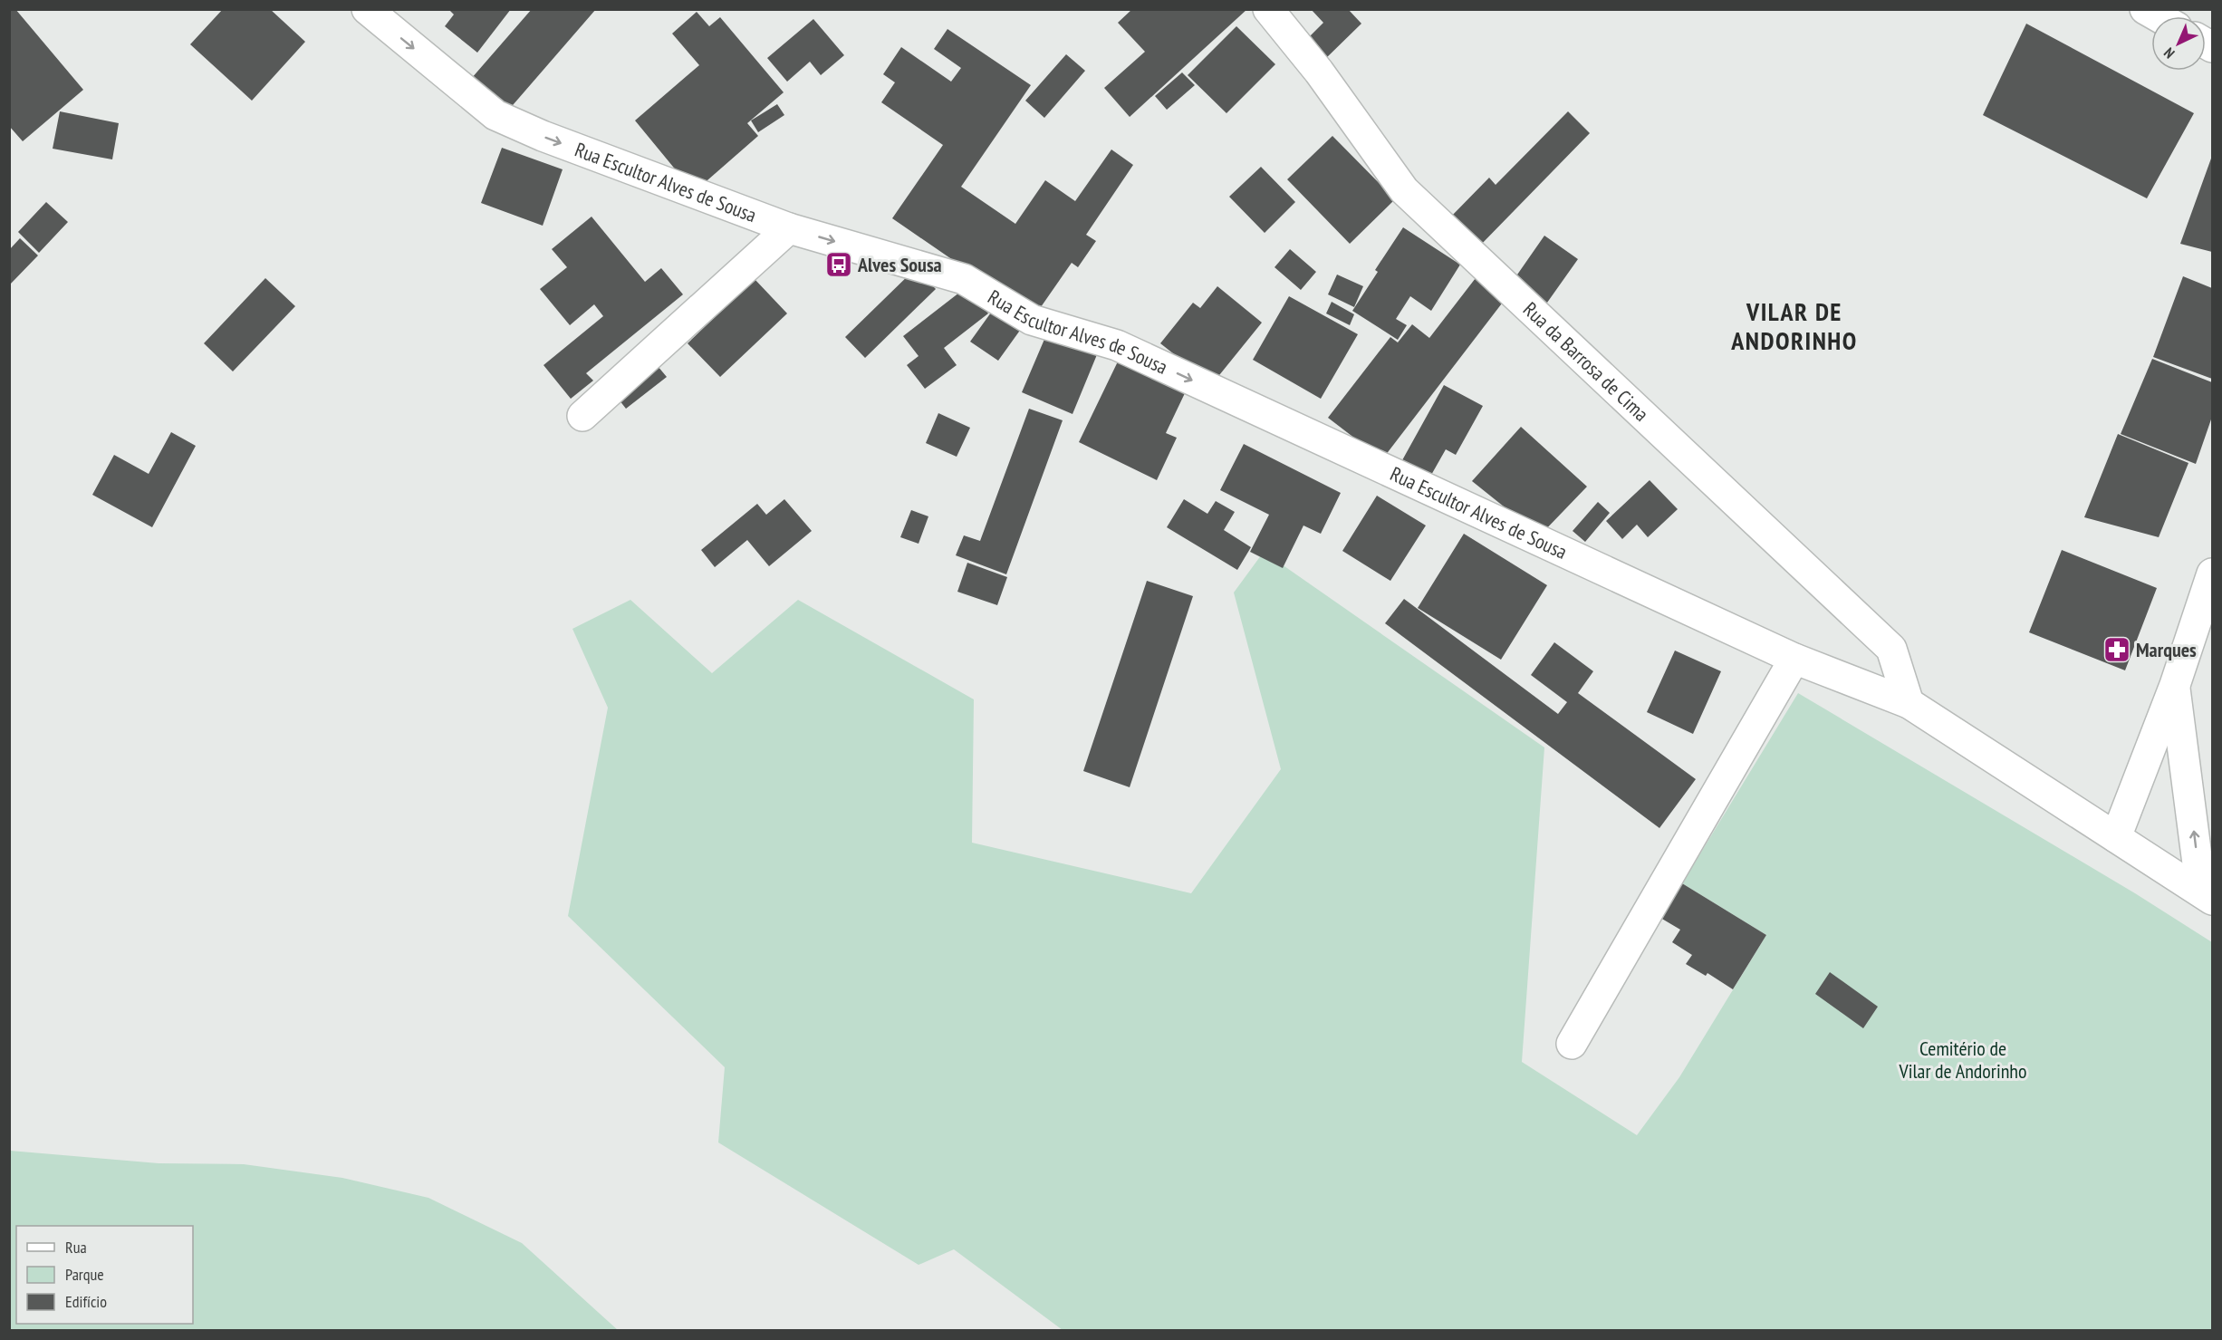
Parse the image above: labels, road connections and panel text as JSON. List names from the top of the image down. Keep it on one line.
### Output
{"streets":{"street":["Rua Escultor Alves de Sousa","Rua da Barrosa de Cima"]},"crossings":[["Rua Escultor Alves de Sousa","Rua da Barrosa de Cima"]],"one_way":["Rua Escultor Alves de Sousa"],"districts":["VILAR DE ANDORINHO"],"parks":["Cemitério de Vilar de Andorinho"],"places":{"bus stop":["Alves Sousa"],"pharmacy":["Marques"]},"legend":["Rua","Parque","Edifício"],"north":"bottom left"}
